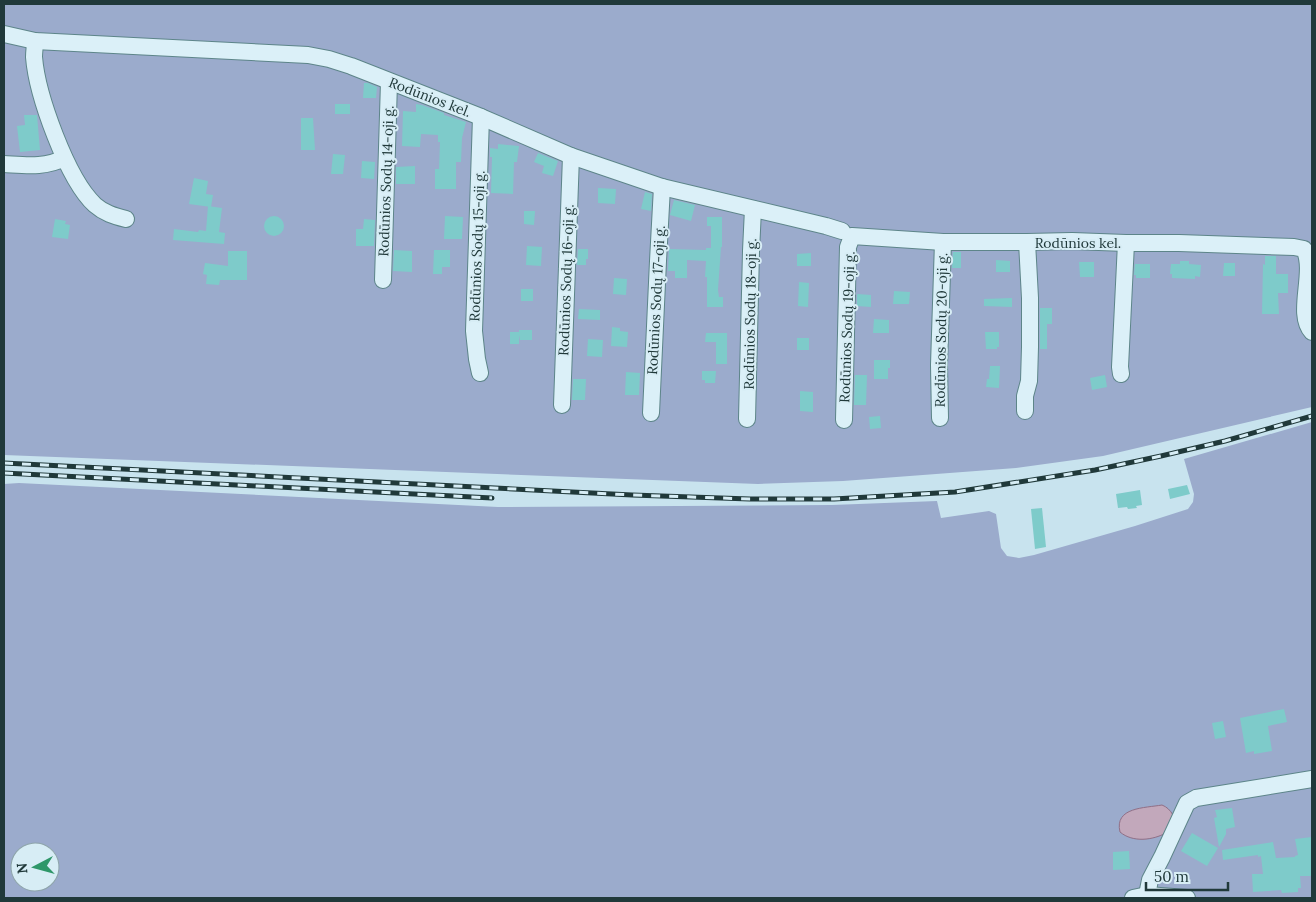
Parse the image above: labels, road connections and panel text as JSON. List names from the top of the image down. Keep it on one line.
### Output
{"streets":{"street":["Rodūnios kel.","Rodūnios Sodų 14-oji g.","Rodūnios Sodų 15-oji g.","Rodūnios Sodų 16-oji g.","Rodūnios Sodų 17-oji g.","Rodūnios Sodų 18-oji g.","Rodūnios Sodų 19-oji g.","Rodūnios Sodų 20-oji g."]},"crossings":[["Rodūnios kel.","Rodūnios Sodų 14-oji g."],["Rodūnios kel.","Rodūnios Sodų 15-oji g."],["Rodūnios kel.","Rodūnios Sodų 16-oji g."],["Rodūnios kel.","Rodūnios Sodų 17-oji g."],["Rodūnios kel.","Rodūnios Sodų 18-oji g."],["Rodūnios kel.","Rodūnios Sodų 19-oji g."],["Rodūnios kel.","Rodūnios Sodų 20-oji g."]],"scale_bar":"50 m","north":"left"}
